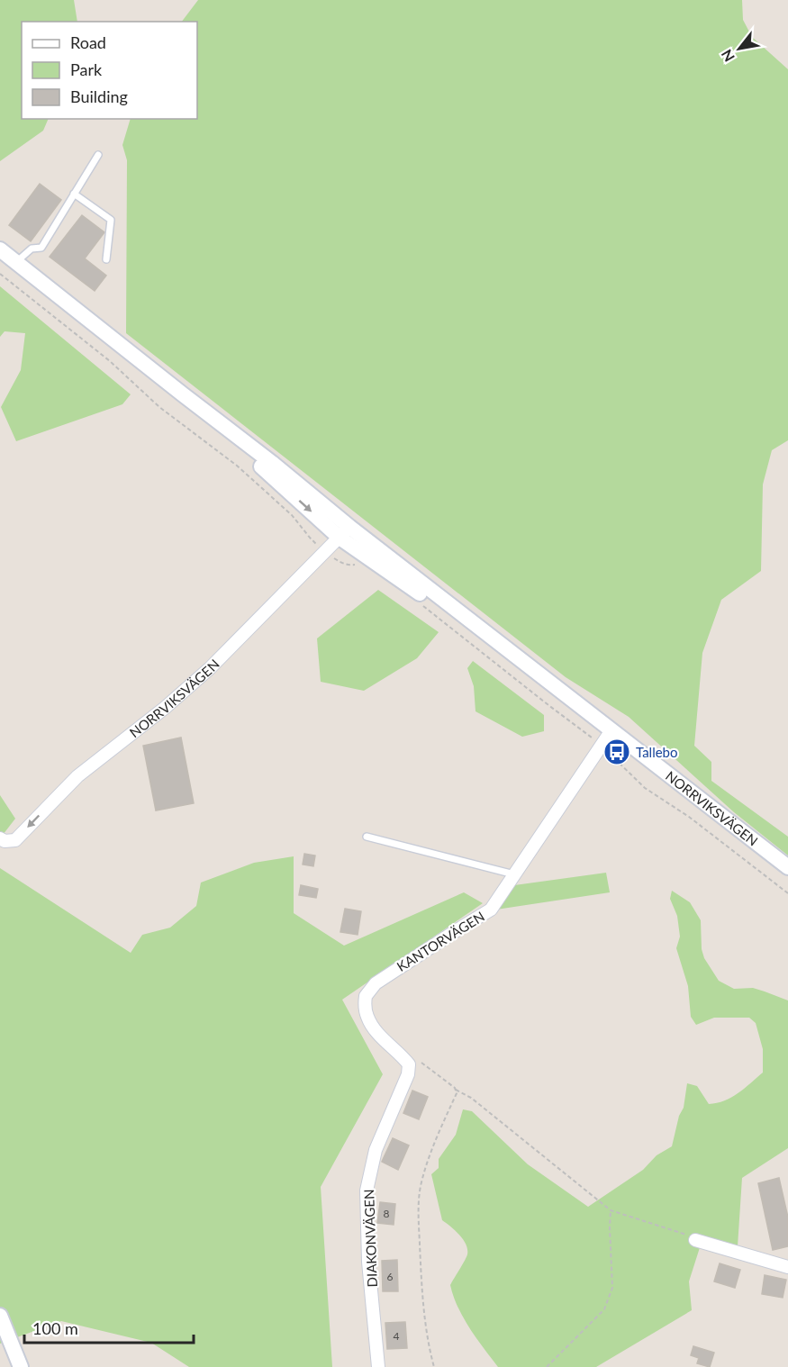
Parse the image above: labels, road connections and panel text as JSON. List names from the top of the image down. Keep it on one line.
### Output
{"streets":{"street":["NORRVIKSVÄGEN","KANTORVÄGEN","DIAKONVÄGEN"]},"crossings":[["KANTORVÄGEN","DIAKONVÄGEN"]],"places":{"bus stop":["Tallebo"]},"house_numbers":["8","6","4"],"legend":["Road","Park","Building"],"scale_bar":"100 m","north":"bottom left"}
